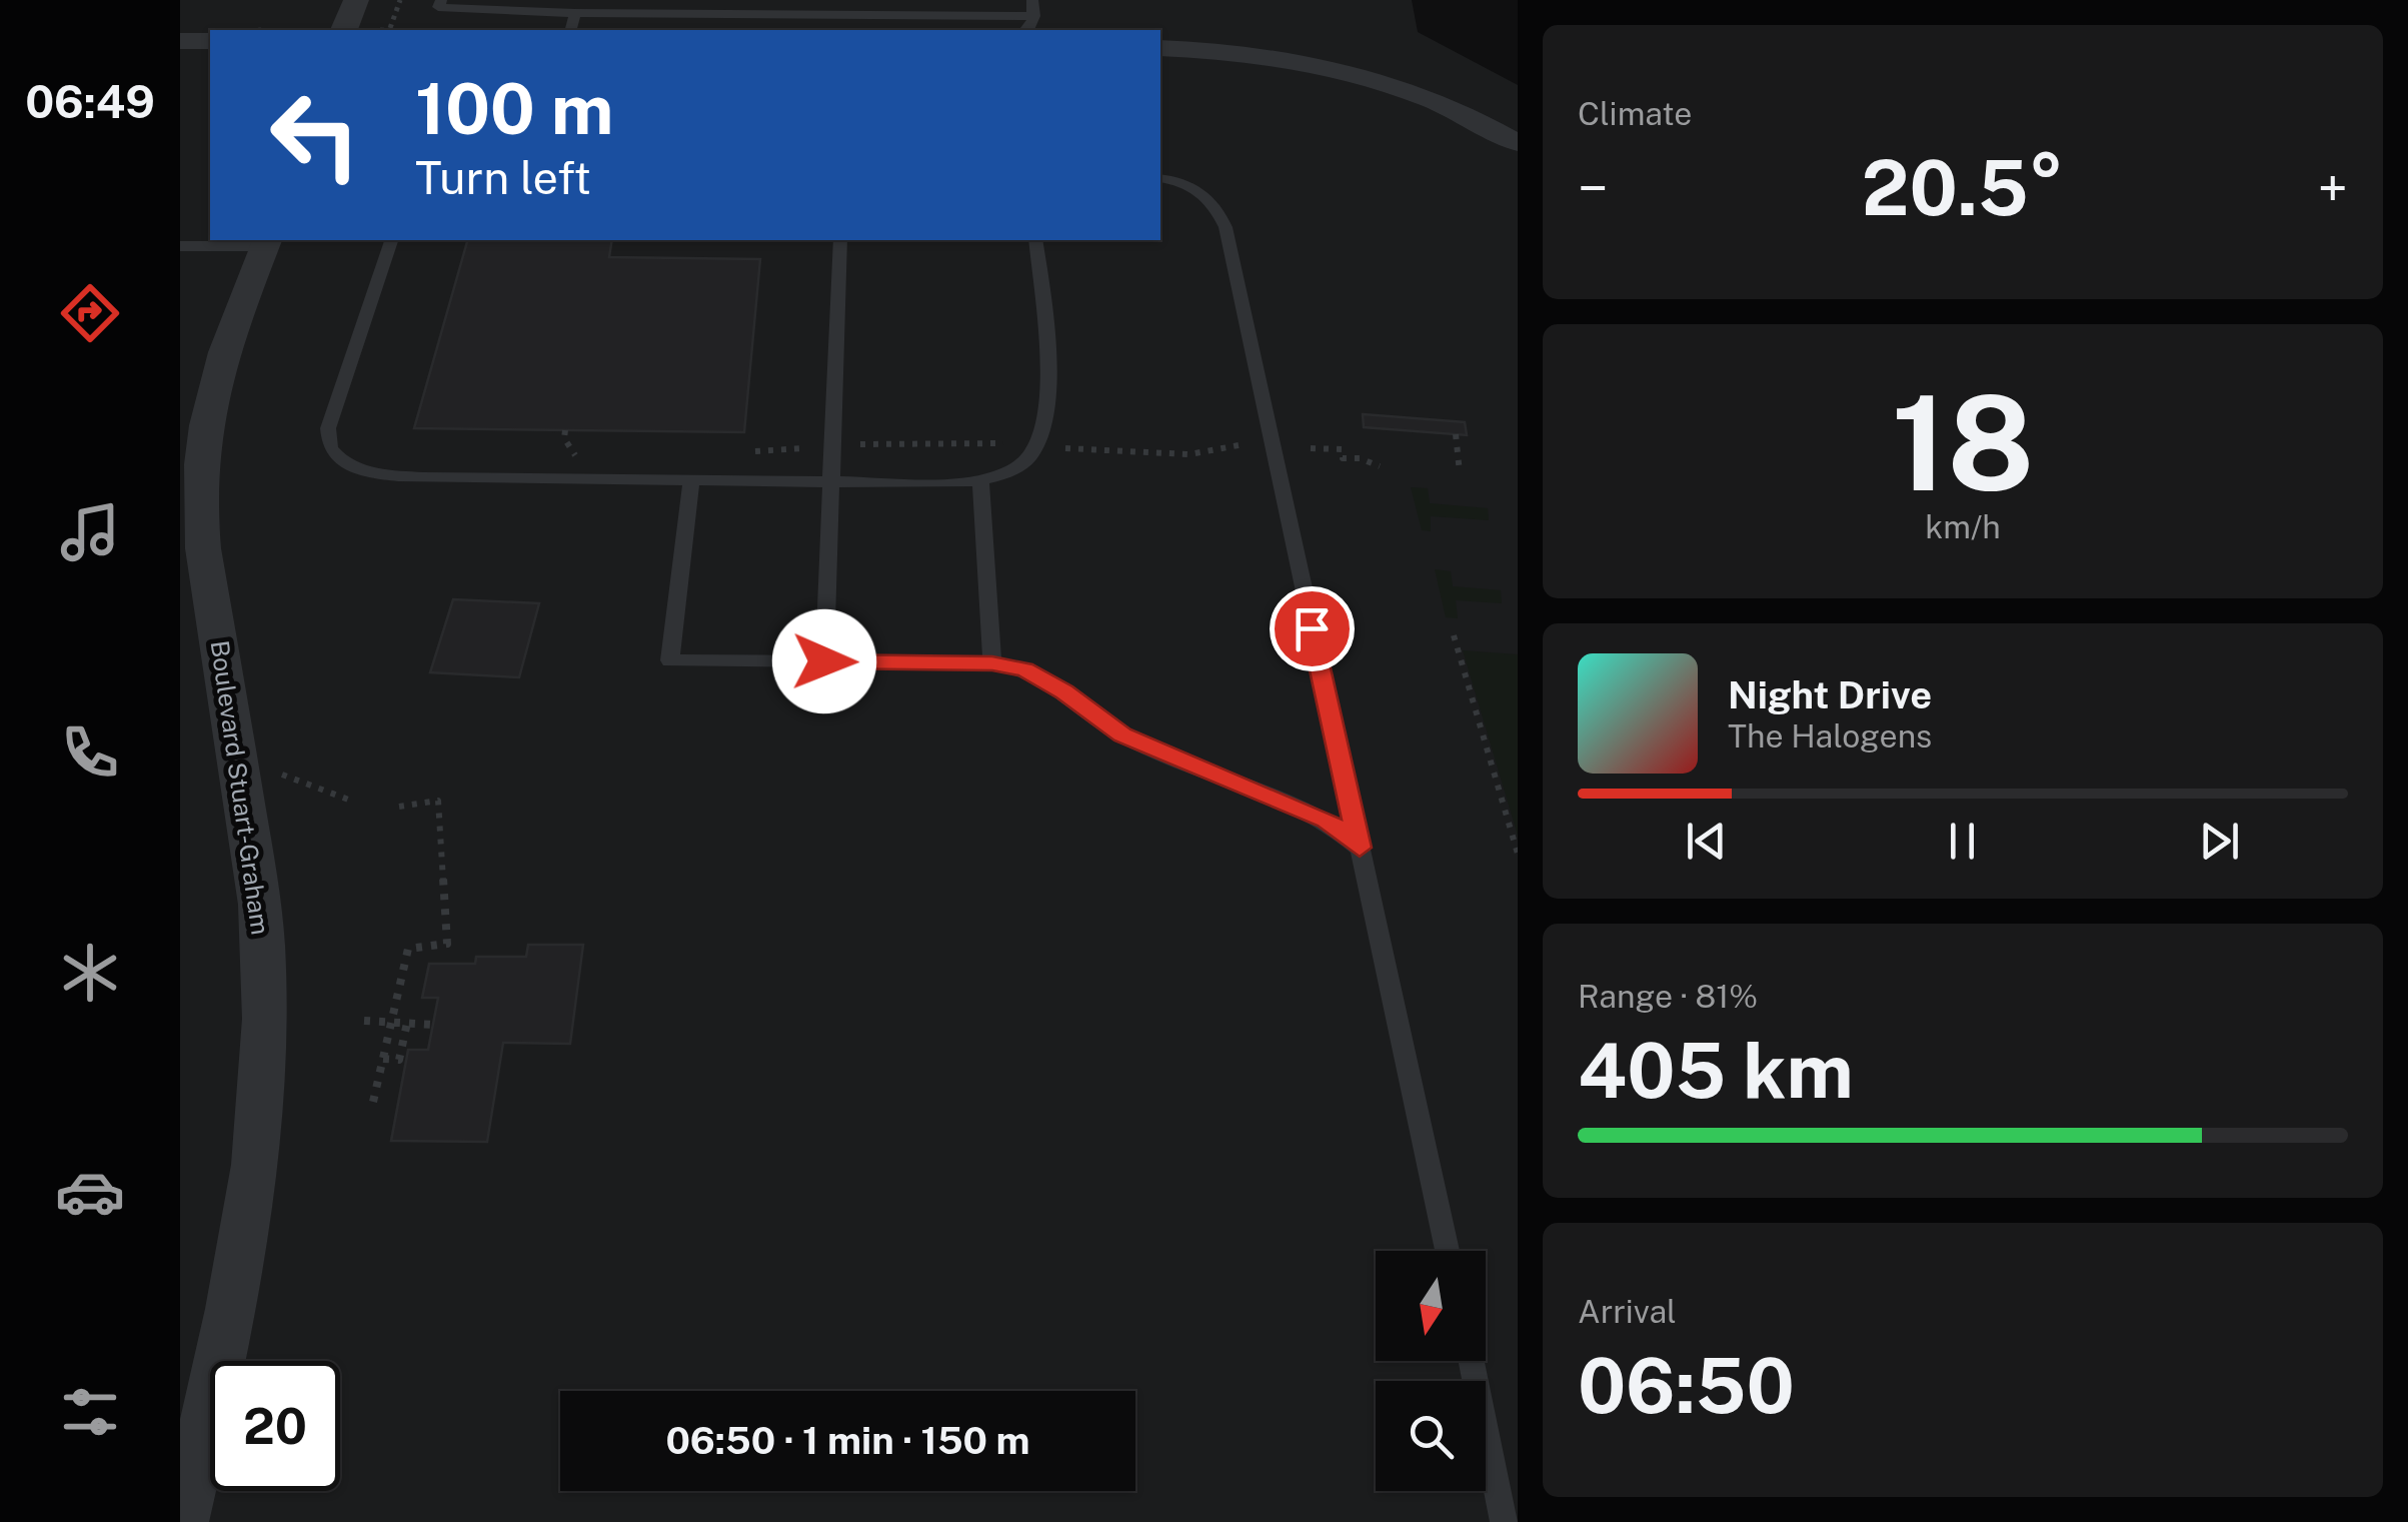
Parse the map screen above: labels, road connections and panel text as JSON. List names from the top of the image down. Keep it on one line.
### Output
{"streets":{"street":["Boulevard Stuart-Graham"]},"north":"bottom","page":{"tabs":"06:49","tile":["Climate",["18","km/h"],["Range · 81%","405 km"],["Arrival","06:50"]],"turn":["100 m","Turn left"],"heat":["−","20.5°","+"],"song":["Night Drive","The Halogens"],"limit":"20","trip":"06:50 · 1 min · 150 m"}}
